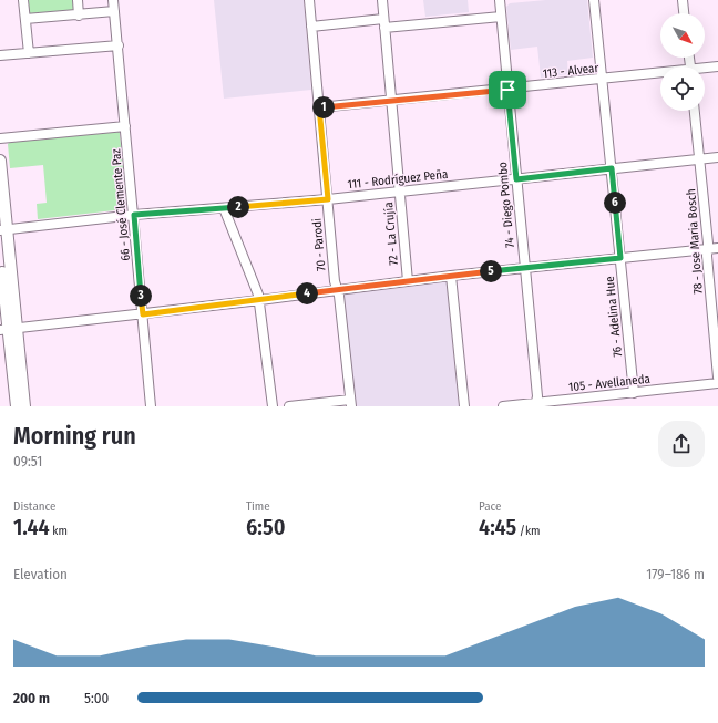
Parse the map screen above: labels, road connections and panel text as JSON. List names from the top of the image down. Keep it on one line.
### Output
{"streets":{"street":["113 - Alvear","111 - Rodríguez Peña","66 - José Clemente Paz","74 - Diego Pombo","72 - La Crujía","78 - Jose Maria Bosch","70 - Parodi","76 - Adelina Hue","105 - Avellaneda"]},"crossings":[["113 - Alvear","74 - Diego Pombo"],["113 - Alvear","72 - La Crujía"],["113 - Alvear","70 - Parodi"],["113 - Alvear","76 - Adelina Hue"],["111 - Rodríguez Peña","66 - José Clemente Paz"],["111 - Rodríguez Peña","74 - Diego Pombo"],["111 - Rodríguez Peña","72 - La Crujía"],["111 - Rodríguez Peña","78 - Jose Maria Bosch"],["111 - Rodríguez Peña","70 - Parodi"],["111 - Rodríguez Peña","76 - Adelina Hue"],["74 - Diego Pombo","105 - Avellaneda"],["76 - Adelina Hue","105 - Avellaneda"]],"north":"bottom right","page":{"pins":["1","6","2","5","4","3"],"heading":["Morning run","09:51"],"stats":[["Distance","1.44 km"],["Time","6:50"],["Pace","4:45 /km"]],"chart":["Elevation","179–186 m"],"list":[{"name":"200 m","note":"5:00"}]}}
